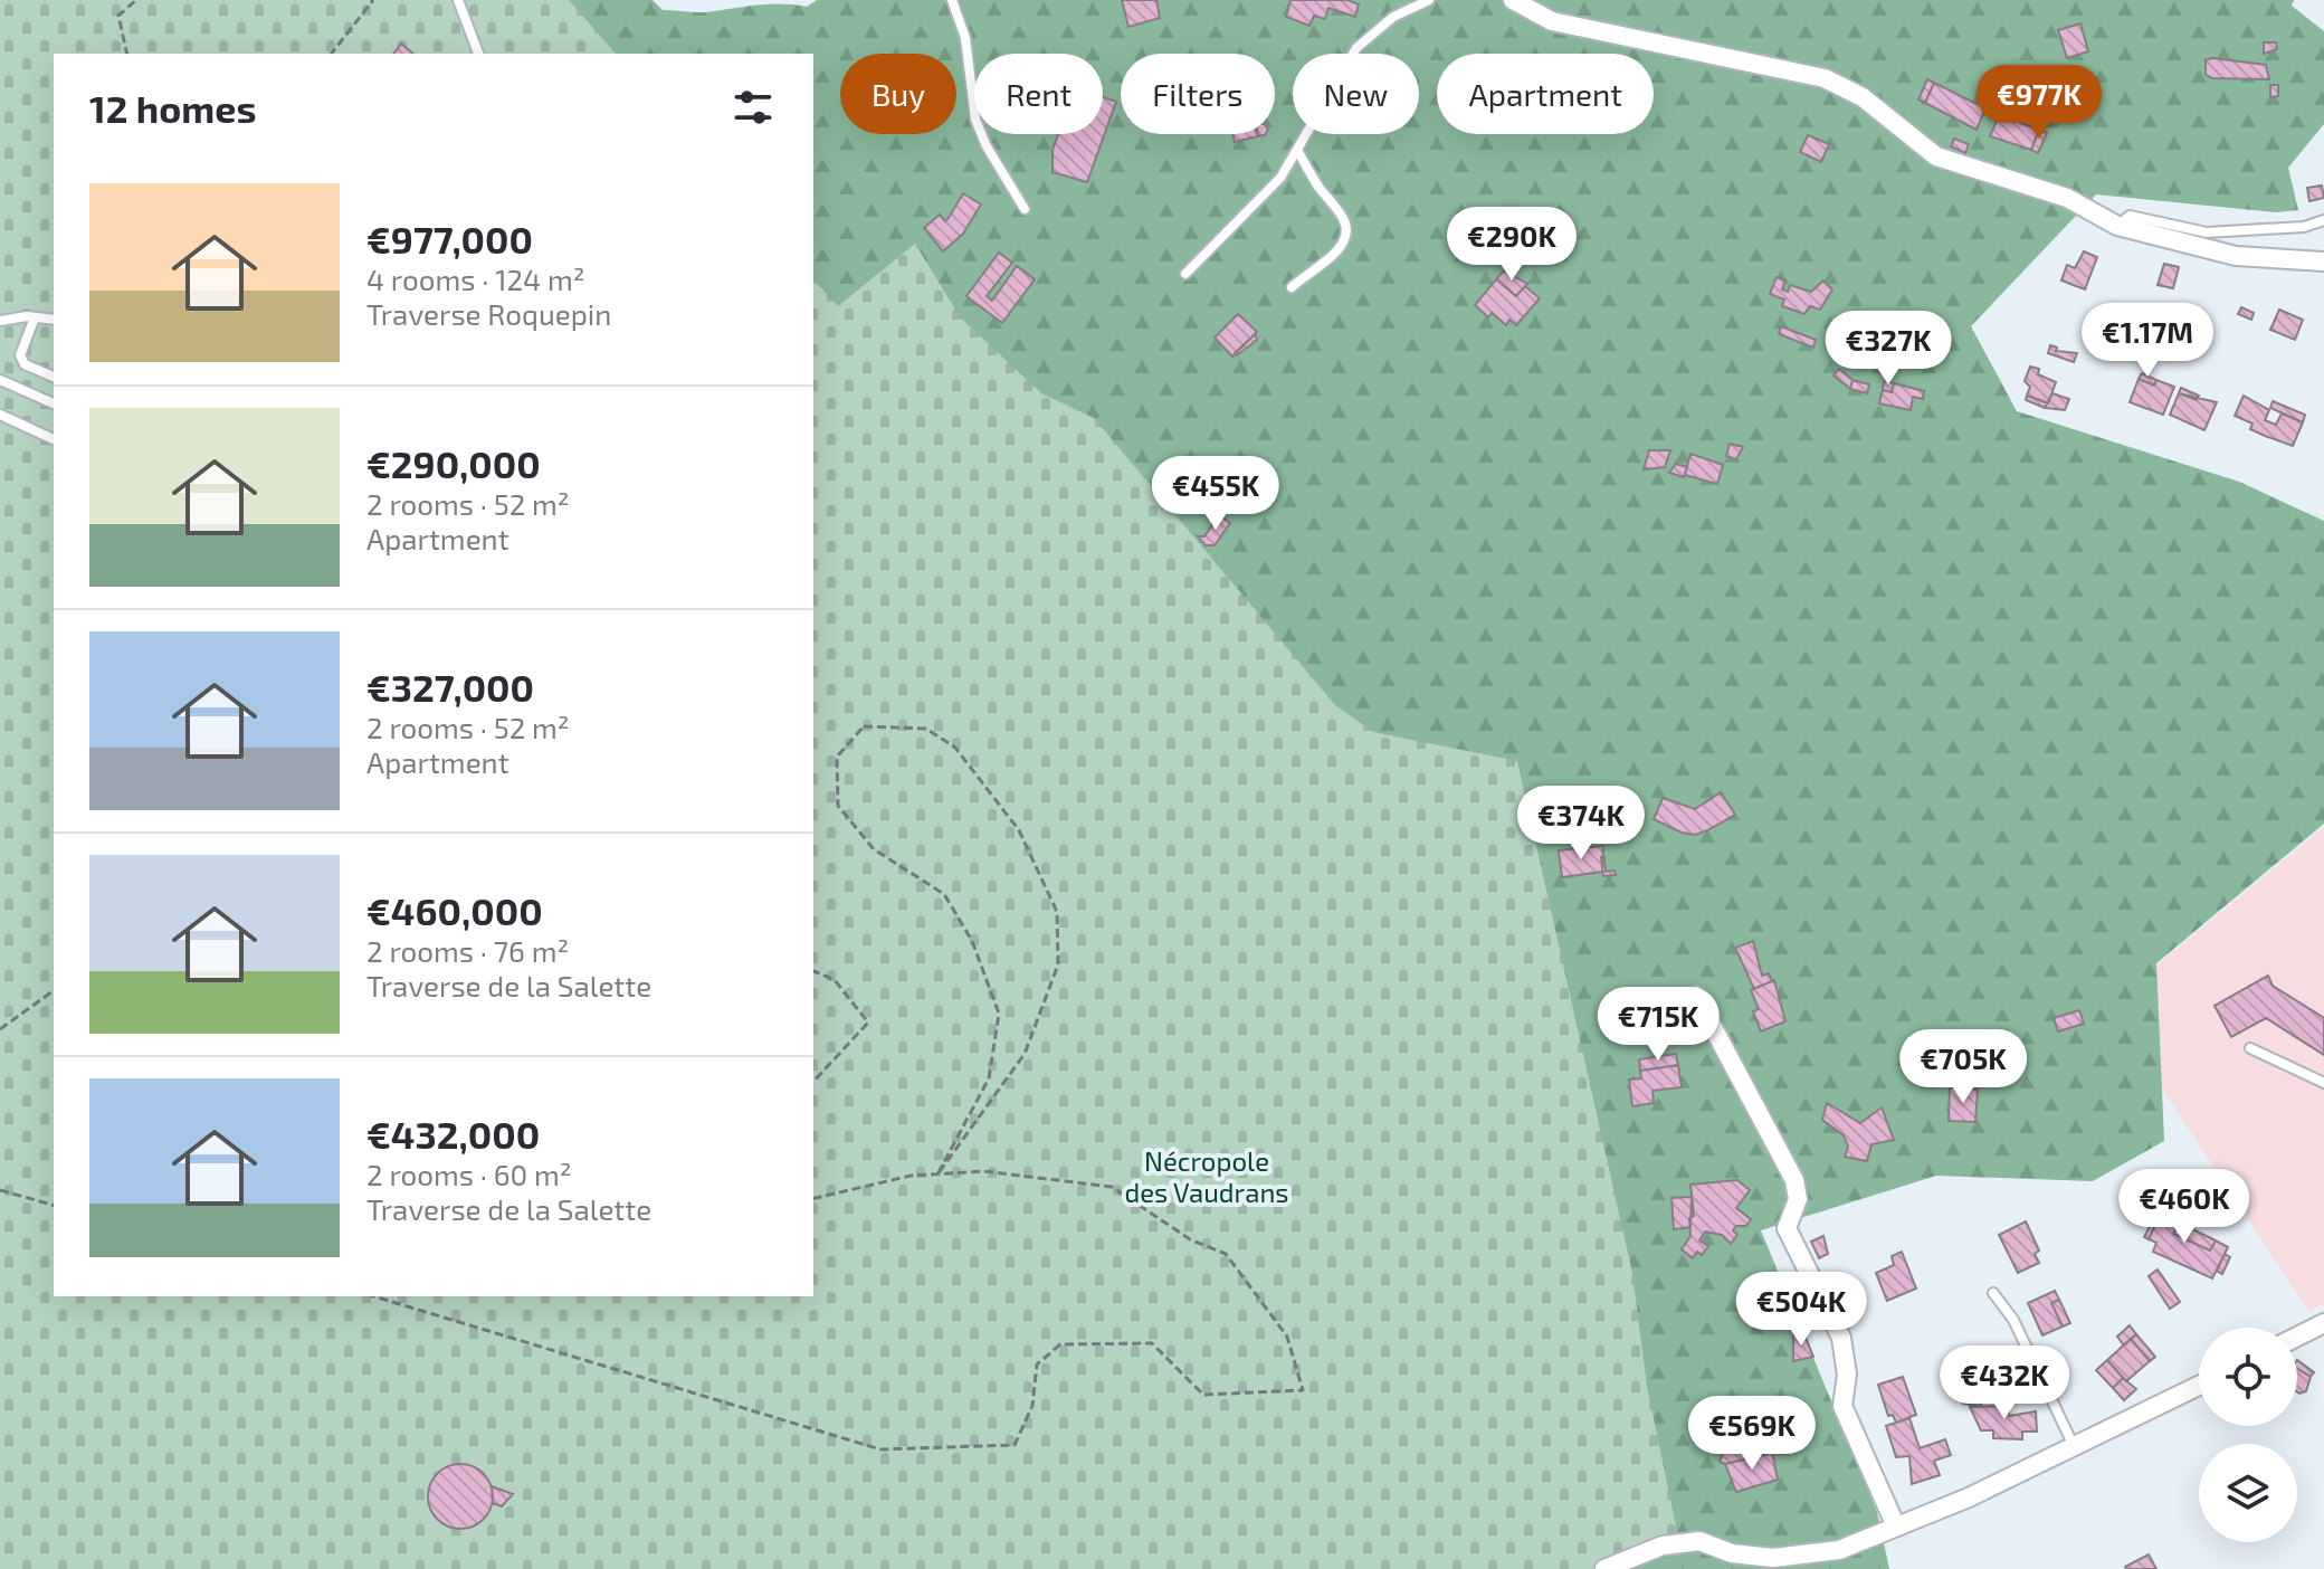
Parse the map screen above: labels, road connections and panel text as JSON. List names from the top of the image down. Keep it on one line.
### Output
{"parks":["Nécropole des Vaudrans"],"page":{"chip":["Buy","Rent","Filters","New","Apartment"],"heading":"12 homes","price":["€977K","€290K","€1.17M","€327K","€455K","€374K","€715K","€705K","€460K","€504K","€432K","€569K"],"list":[{"name":"€977,000","note":"4 rooms · 124 m² · Traverse Roquepin"},{"name":"€290,000","note":"2 rooms · 52 m² · Apartment"},{"name":"€327,000","note":"2 rooms · 52 m² · Apartment"},{"name":"€460,000","note":"2 rooms · 76 m² · Traverse de la Salette"},{"name":"€432,000","note":"2 rooms · 60 m² · Traverse de la Salette"}]}}
